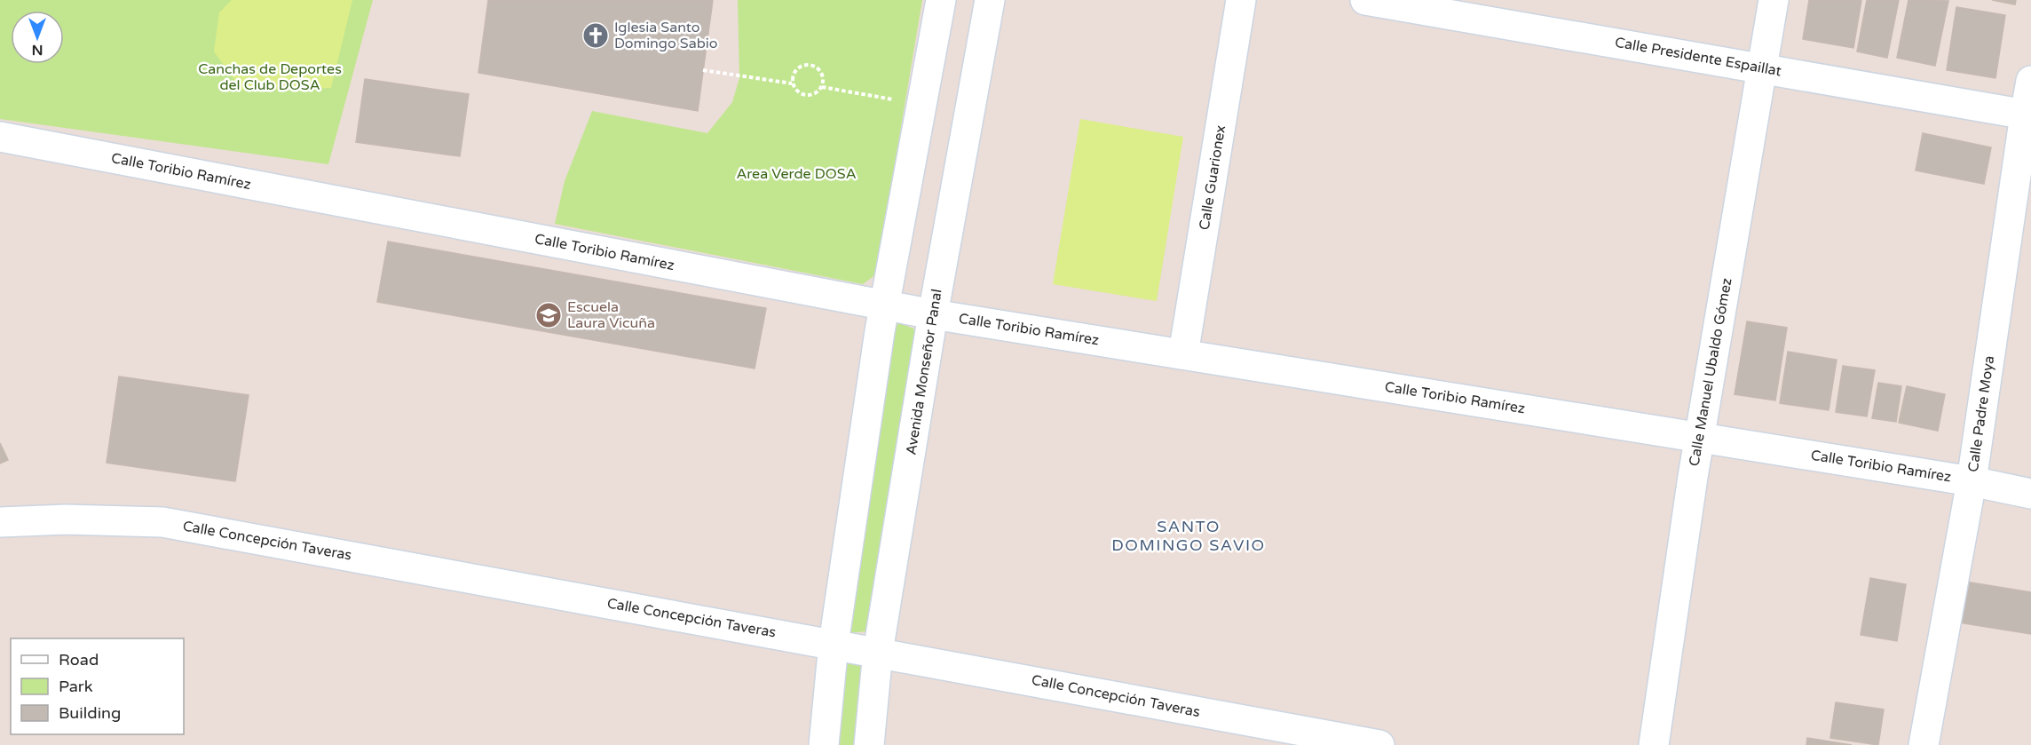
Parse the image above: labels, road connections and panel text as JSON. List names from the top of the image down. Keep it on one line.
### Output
{"streets":{"street":["Calle Presidente Espaillat","Calle Toribio Ramírez","Calle Guarionex","Avenida Monseñor Panal","Calle Manuel Ubaldo Gómez","Calle Padre Moya","Calle Concepción Taveras"]},"crossings":[["Calle Presidente Espaillat","Calle Manuel Ubaldo Gómez"],["Calle Presidente Espaillat","Calle Padre Moya"],["Calle Toribio Ramírez","Calle Guarionex"],["Calle Toribio Ramírez","Avenida Monseñor Panal"],["Calle Toribio Ramírez","Calle Manuel Ubaldo Gómez"],["Calle Toribio Ramírez","Calle Padre Moya"],["Avenida Monseñor Panal","Calle Concepción Taveras"]],"districts":["SANTO DOMINGO SAVIO"],"parks":["Canchas de Deportes del Club DOSA","Area Verde DOSA"],"places":{"church":["Iglesia Santo Domingo Sabio"],"school or university":["Escuela Laura Vicuña"]},"legend":["Road","Park","Building"],"north":"bottom"}
